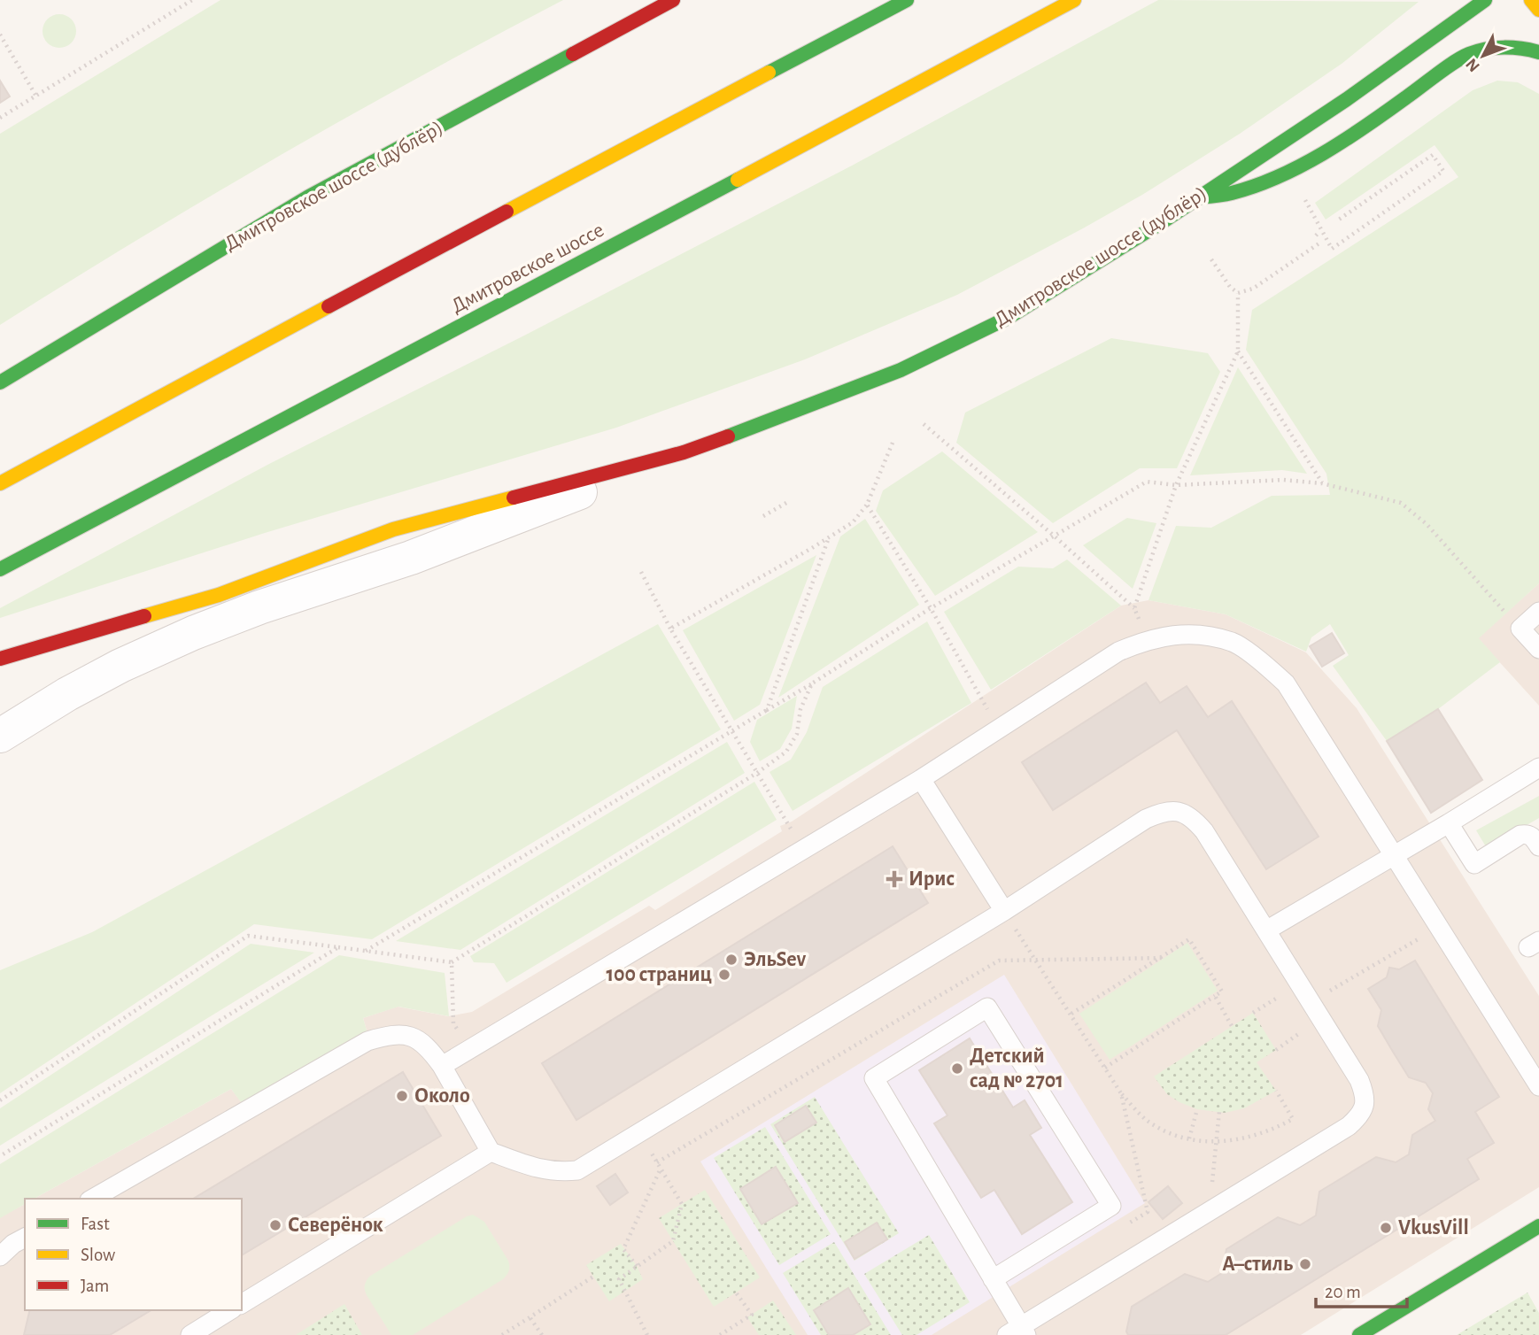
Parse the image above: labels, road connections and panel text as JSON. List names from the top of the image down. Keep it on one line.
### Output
{"streets":{"main road":["Дмитровское шоссе (дублёр)","Дмитровское шоссе"]},"places":{"health":["Ирис"],"other":["ЭльSev","100 страниц","Детский сад № 2701","Около","Северёнок","VkusVill","А–стиль"]},"legend":["Fast","Slow","Jam"],"scale_bar":"20 m","north":"bottom left"}
